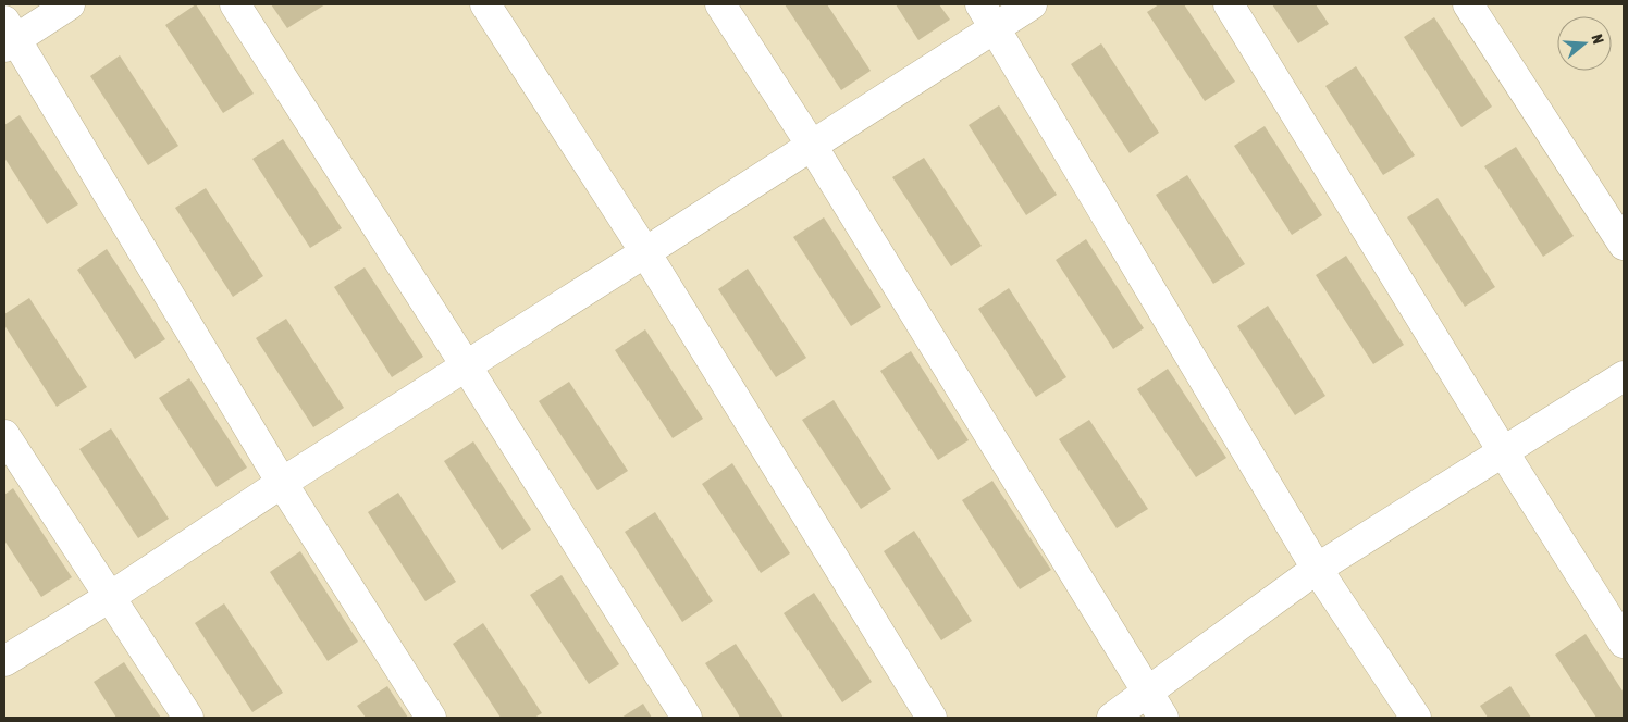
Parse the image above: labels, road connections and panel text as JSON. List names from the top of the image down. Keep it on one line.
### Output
{"north":"right"}
